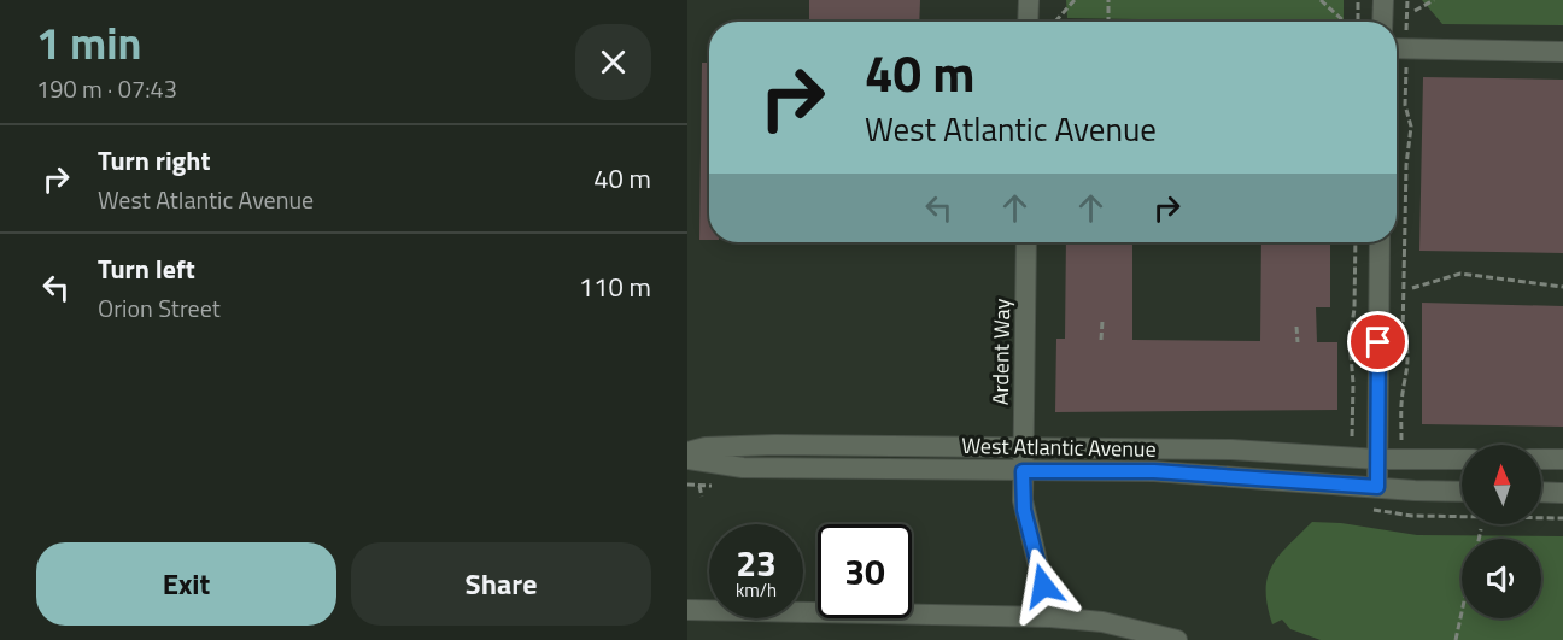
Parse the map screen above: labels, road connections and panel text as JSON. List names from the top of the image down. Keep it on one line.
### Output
{"streets":{"street":["Ardent Way","West Atlantic Avenue"]},"crossings":[["Ardent Way","West Atlantic Avenue"]],"north":"top","page":{"heading":["1 min","190 m · 07:43"],"turn":["40 m","West Atlantic Avenue"],"list":[{"name":"Turn right","note":"West Atlantic Avenue","value":"40 m"},{"name":"Turn left","note":"Orion Street","value":"110 m"}],"speed":"23 km/h","limit":"30","buttons":["Exit","Share"]}}
